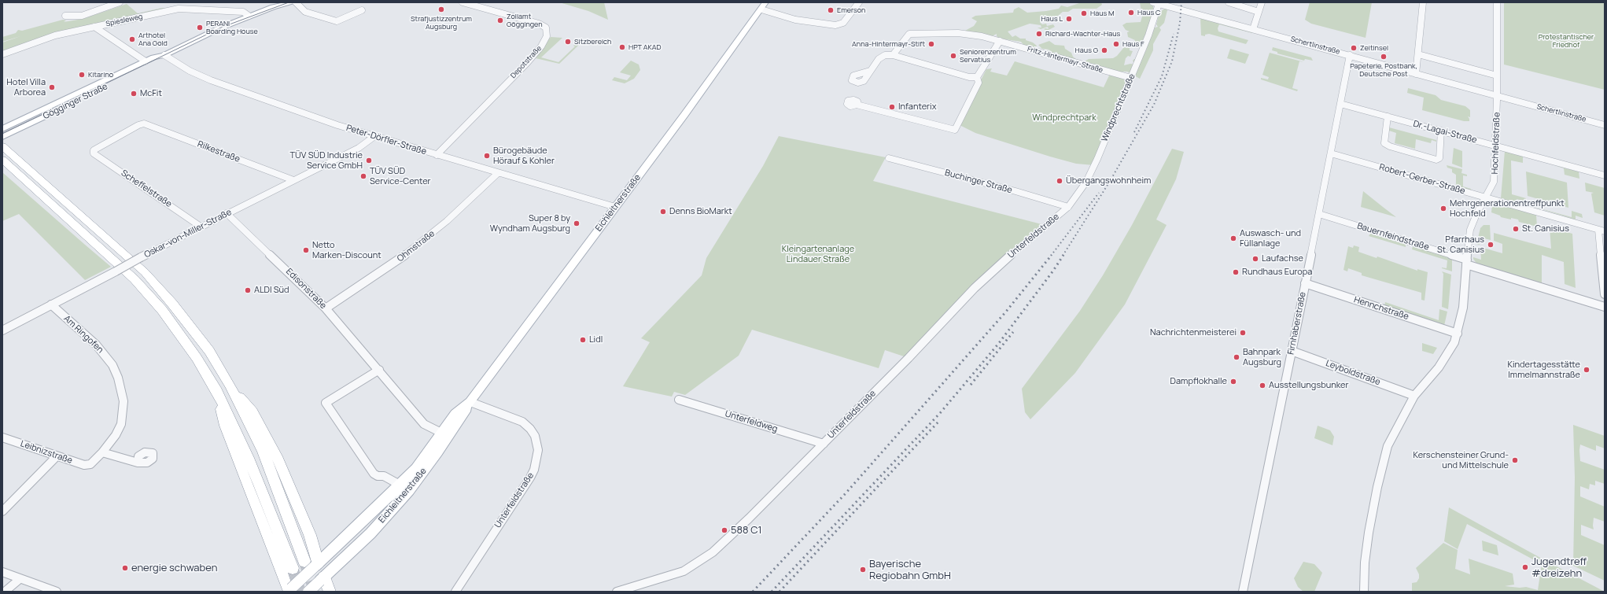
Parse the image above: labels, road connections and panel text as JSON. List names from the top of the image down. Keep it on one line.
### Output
{"streets":{"main road":["Gögginger Straße","Eichleitnerstraße"],"street":["Spiesleweg","Schertlinstraße","Fritz-Hintermayr-Straße","Depotstraße","Windprechtstraße","Dr.-Lagai-Straße","Peter-Dörfler-Straße","Hochfeldstraße","Rilkestraße","Robert-Gerber-Straße","Buchinger Straße","Scheffelstraße","Oskar-von-Miller-Straße","Unterfeldstraße","Bauernfeindstraße","Ohmstraße","Edisonstraße","Hennchstraße","Firnhaberstraße","Am Ringofen","Leyboldstraße","Unterfeldweg","Leibnizstraße"]},"crossings":[["Spiesleweg","Gögginger Straße"],["Schertlinstraße","Windprechtstraße"],["Schertlinstraße","Hochfeldstraße"],["Schertlinstraße","Firnhaberstraße"],["Fritz-Hintermayr-Straße","Windprechtstraße"],["Depotstraße","Peter-Dörfler-Straße"],["Gögginger Straße","Peter-Dörfler-Straße"],["Windprechtstraße","Buchinger Straße"],["Windprechtstraße","Unterfeldstraße"],["Dr.-Lagai-Straße","Hochfeldstraße"],["Dr.-Lagai-Straße","Firnhaberstraße"],["Peter-Dörfler-Straße","Eichleitnerstraße"],["Peter-Dörfler-Straße","Oskar-von-Miller-Straße"],["Peter-Dörfler-Straße","Ohmstraße"],["Hochfeldstraße","Robert-Gerber-Straße"],["Hochfeldstraße","Bauernfeindstraße"],["Hochfeldstraße","Hennchstraße"],["Hochfeldstraße","Leyboldstraße"],["Rilkestraße","Scheffelstraße"],["Rilkestraße","Oskar-von-Miller-Straße"],["Robert-Gerber-Straße","Firnhaberstraße"],["Buchinger Straße","Unterfeldstraße"],["Scheffelstraße","Oskar-von-Miller-Straße"],["Eichleitnerstraße","Unterfeldstraße"],["Eichleitnerstraße","Edisonstraße"],["Oskar-von-Miller-Straße","Edisonstraße"],["Oskar-von-Miller-Straße","Am Ringofen"],["Unterfeldstraße","Unterfeldweg"],["Bauernfeindstraße","Firnhaberstraße"],["Ohmstraße","Edisonstraße"],["Hennchstraße","Firnhaberstraße"],["Firnhaberstraße","Leyboldstraße"],["Am Ringofen","Leibnizstraße"]],"parks":["Protestantischer Friedhof","Windprechtpark","Kleingartenanlage Lindauer Straße"],"places":["Strafjustizzentrum Augsburg","Emerson","Haus C","Haus M","Haus L","Zollamt Göggingen","PERANI Boarding House","Richard-Wachter-Haus","Arthotel Ana Gold","Sitzbereich","Anna-Hintermayr-Stift","Haus F","HPT AKAD","Zeitinsel","Haus G","Seniorenzentrum Servatius","Papeterie, Postbank, Deutsche Post","Kitarino","Hotel Villa Arborea","McFit","Infanterix","Bürogebäude Hörauf & Kohler","TÜV SÜD Industrie Service GmbH","TÜV SÜD Service-Center","Übergangswohnheim","Mehrgenerationentreffpunkt Hochfeld","Denns BioMarkt","Super 8 by Wyndham Augsburg","St. Canisius","Auswasch- und Füllanlage","Pfarrhaus St. Canisius","Netto Marken-Discount","Laufachse","Rundhaus Europa","ALDI Süd","Nachrichtenmeisterei","Lidl","Bahnpark Augsburg","Kindertagesstätte Immelmannstraße","Dampflokhalle","Ausstellungsbunker","Kerschensteiner Grund- und Mittelschule","588 C1","Jugendtreff #dreizehn","energie schwaben","Bayerische Regiobahn GmbH"]}
